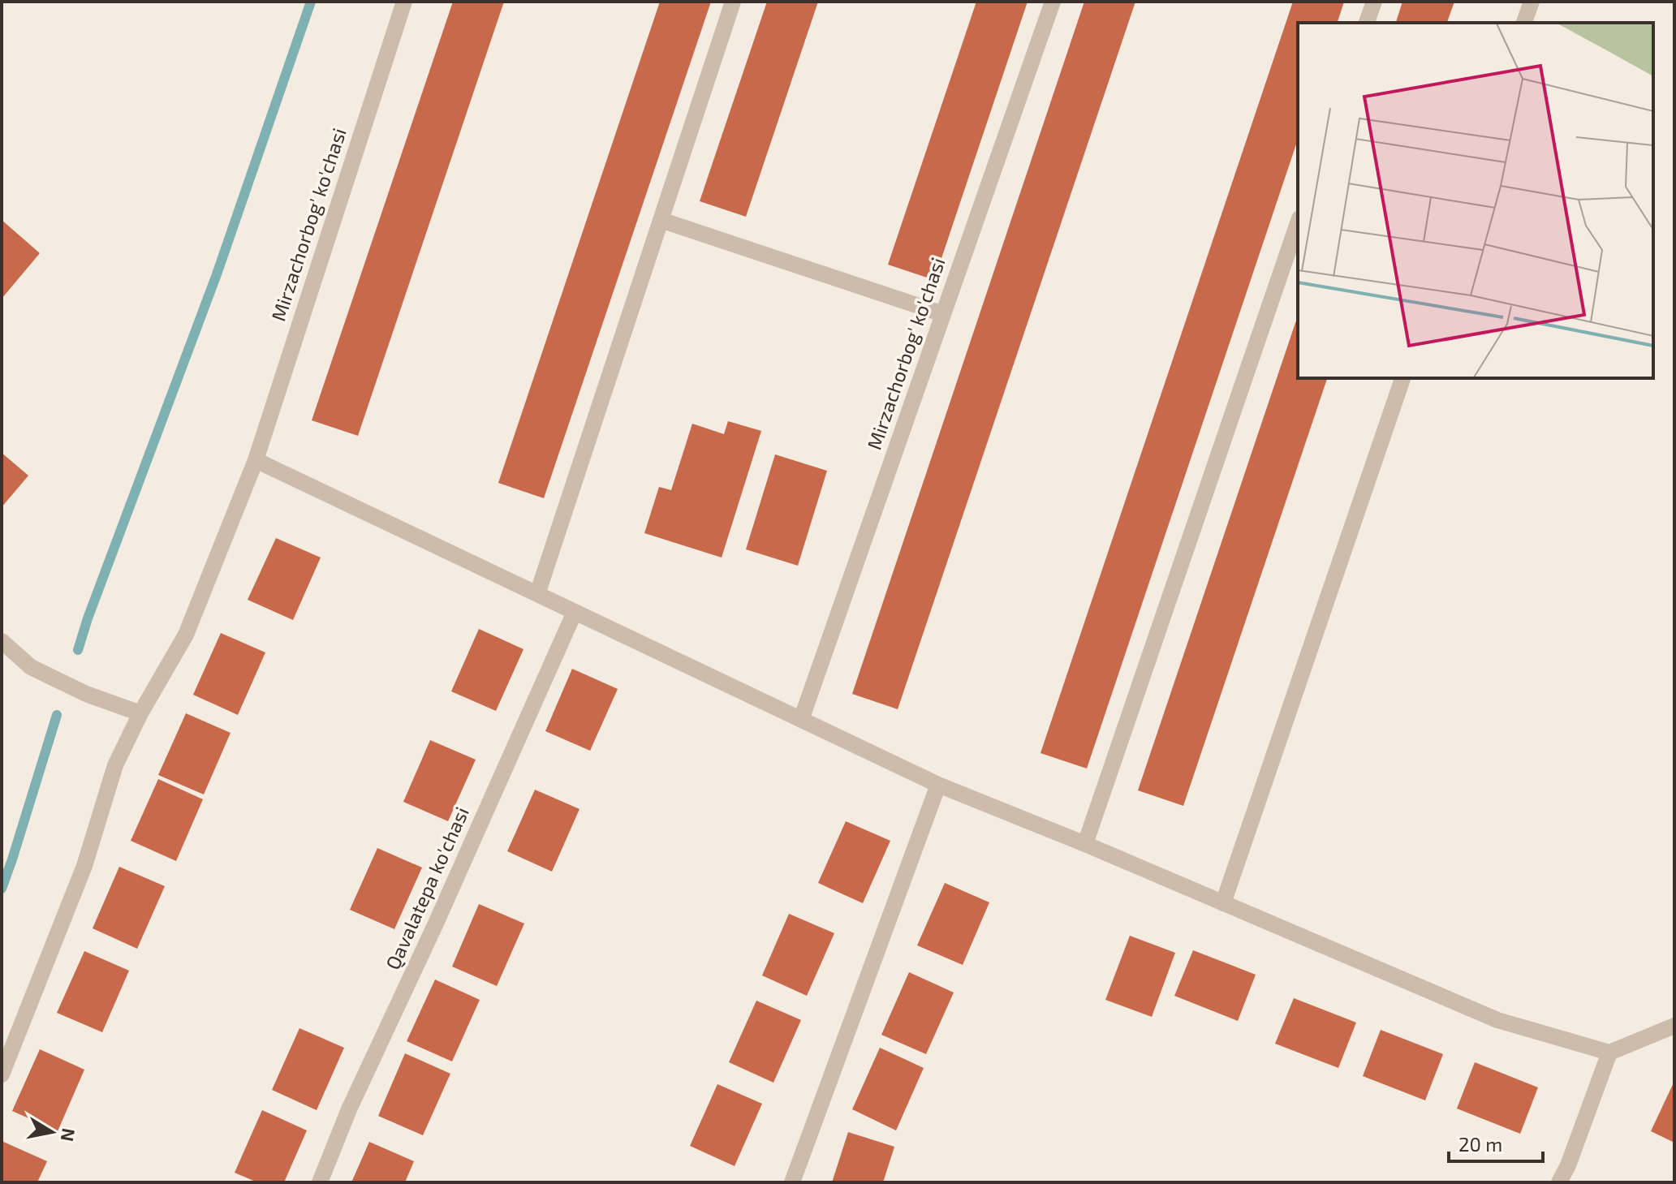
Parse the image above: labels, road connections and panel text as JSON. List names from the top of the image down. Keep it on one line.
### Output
{"streets":{"street":["Mirzachorbog' ko'chasi","Qavalatepa ko'chasi"]},"scale_bar":"20 m","north":"right"}
